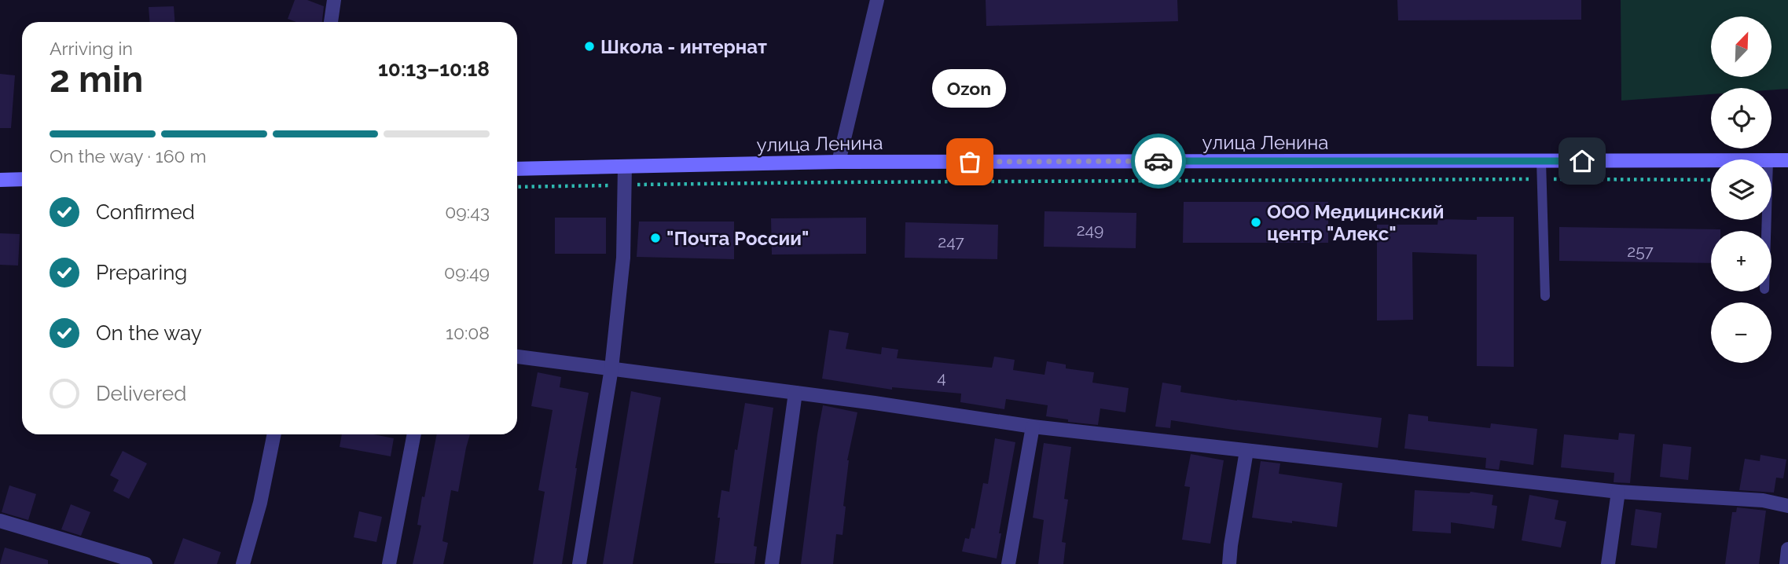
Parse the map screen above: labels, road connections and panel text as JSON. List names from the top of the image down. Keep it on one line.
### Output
{"streets":{"main road":["улица Ленина"]},"places":["Школа - интернат","Ozon","ООО Медицинский центр \"Алекс\"","\"Почта России\""],"house_numbers":["249","247","257","4"],"north":"top right","page":{"map_buttons":["+","−"],"heading":["2 min","Arriving in","10:13–10:18"],"bubble":"Ozon","bar":"On the way · 160 m","list":[["Confirmed","09:43"],["Preparing","09:49"],["On the way","10:08"],"Delivered"]}}
